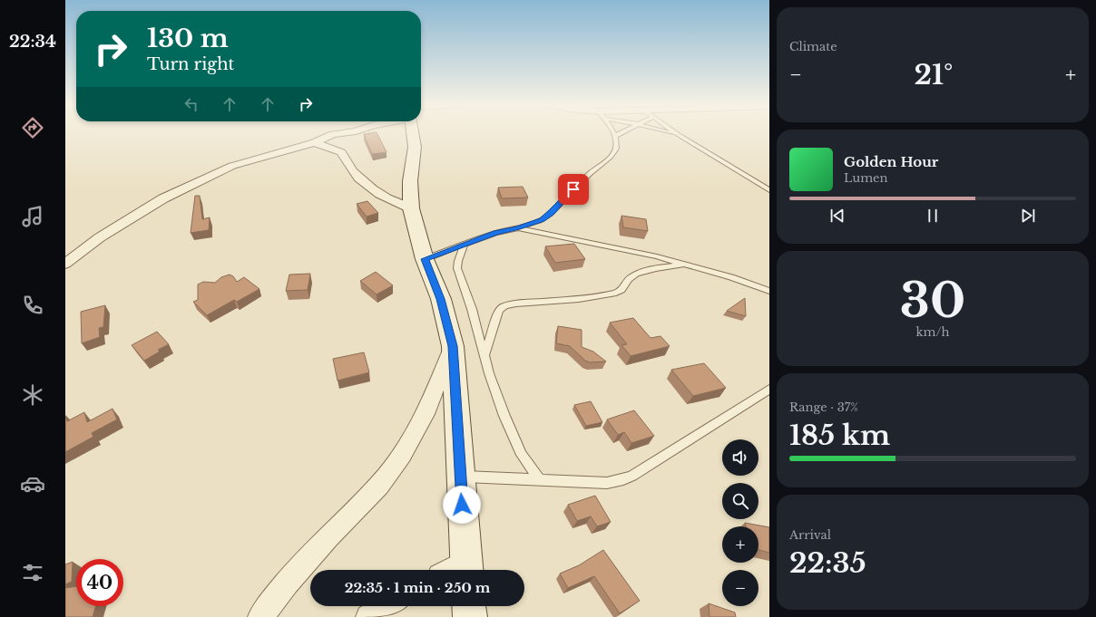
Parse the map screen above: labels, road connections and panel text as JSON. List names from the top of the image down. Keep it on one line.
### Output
{"page":{"tabs":"22:34","tile":["Climate",["30","km/h"],["Range · 37%","185 km"],["Arrival","22:35"]],"turn":["130 m","Turn right"],"heat":["−","21°","+"],"song":["Golden Hour","Lumen"],"map_buttons":["+","−"],"limit":"40","trip":"22:35 · 1 min · 250 m"}}
